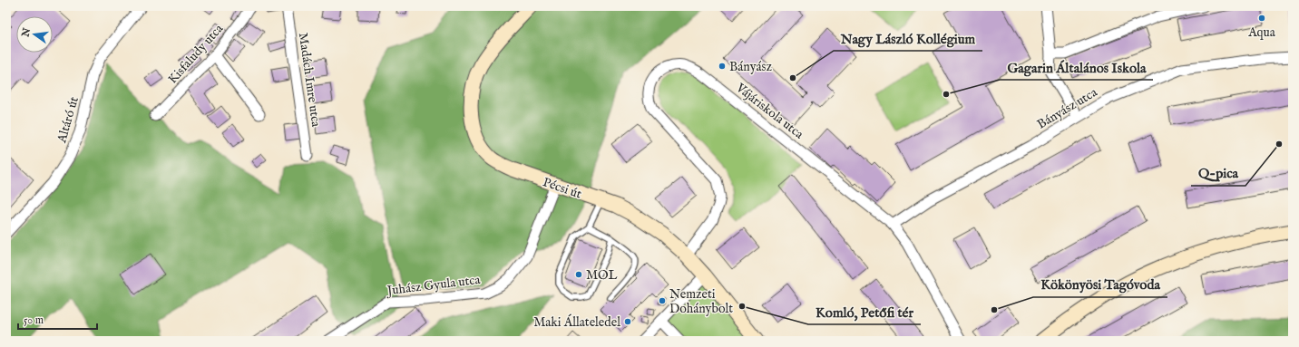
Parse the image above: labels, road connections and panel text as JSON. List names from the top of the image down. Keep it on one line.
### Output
{"streets":{"main road":["Pécsi út"],"street":["Kisfaludy utca","Madách Imre utca","Bányász utca","Vájáriskola utca","Altáró út","Juhász Gyula utca"]},"crossings":[["Bányász utca","Vájáriskola utca"],["Vájáriskola utca","Pécsi út"],["Pécsi út","Juhász Gyula utca"]],"places":["Aqua","Bányász","Nagy László Kollégium","Gagarin Általános Iskola","Q-pica","MOL","Nemzeti Dohánybolt","Komló, Petőfi tér","Kökönyösi Tagóvoda","Maki Állateledel"],"scale_bar":"50 m","north":"left"}
